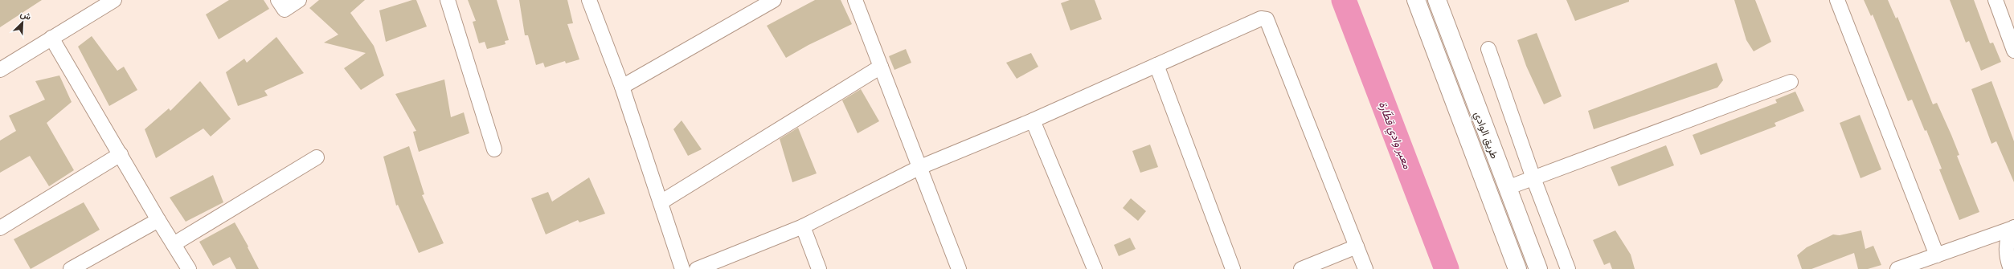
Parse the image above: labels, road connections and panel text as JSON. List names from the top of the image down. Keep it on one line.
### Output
{"streets":{"main road":["طريق الوادي"]},"water":["معبر وادي قطّارة"],"north":"top right"}
